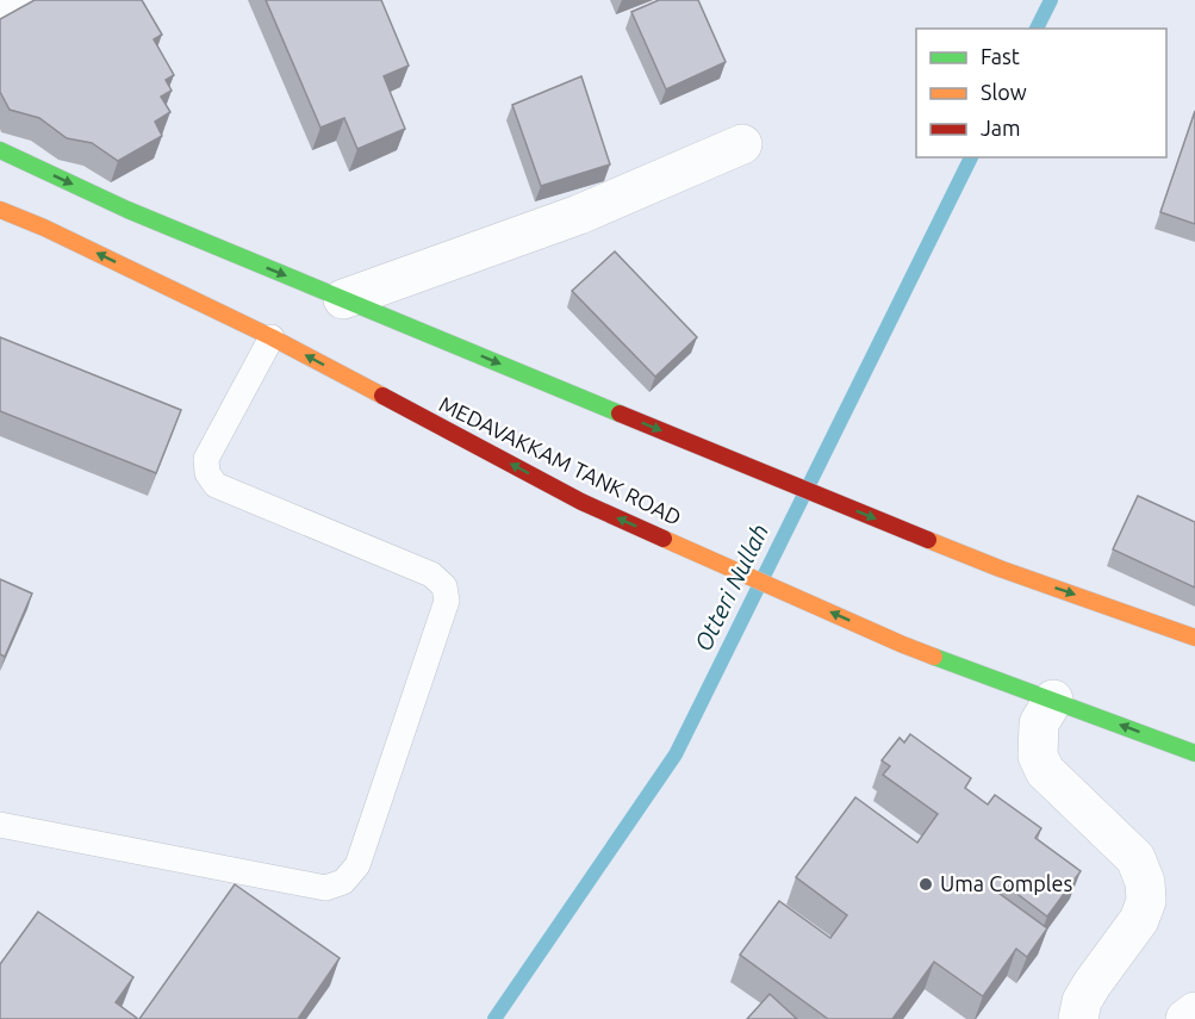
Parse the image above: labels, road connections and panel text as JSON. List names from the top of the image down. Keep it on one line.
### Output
{"streets":{"main road":["MEDAVAKKAM TANK ROAD"]},"water":["Otteri Nullah"],"places":["Uma Comples"],"legend":["Fast","Slow","Jam"]}
